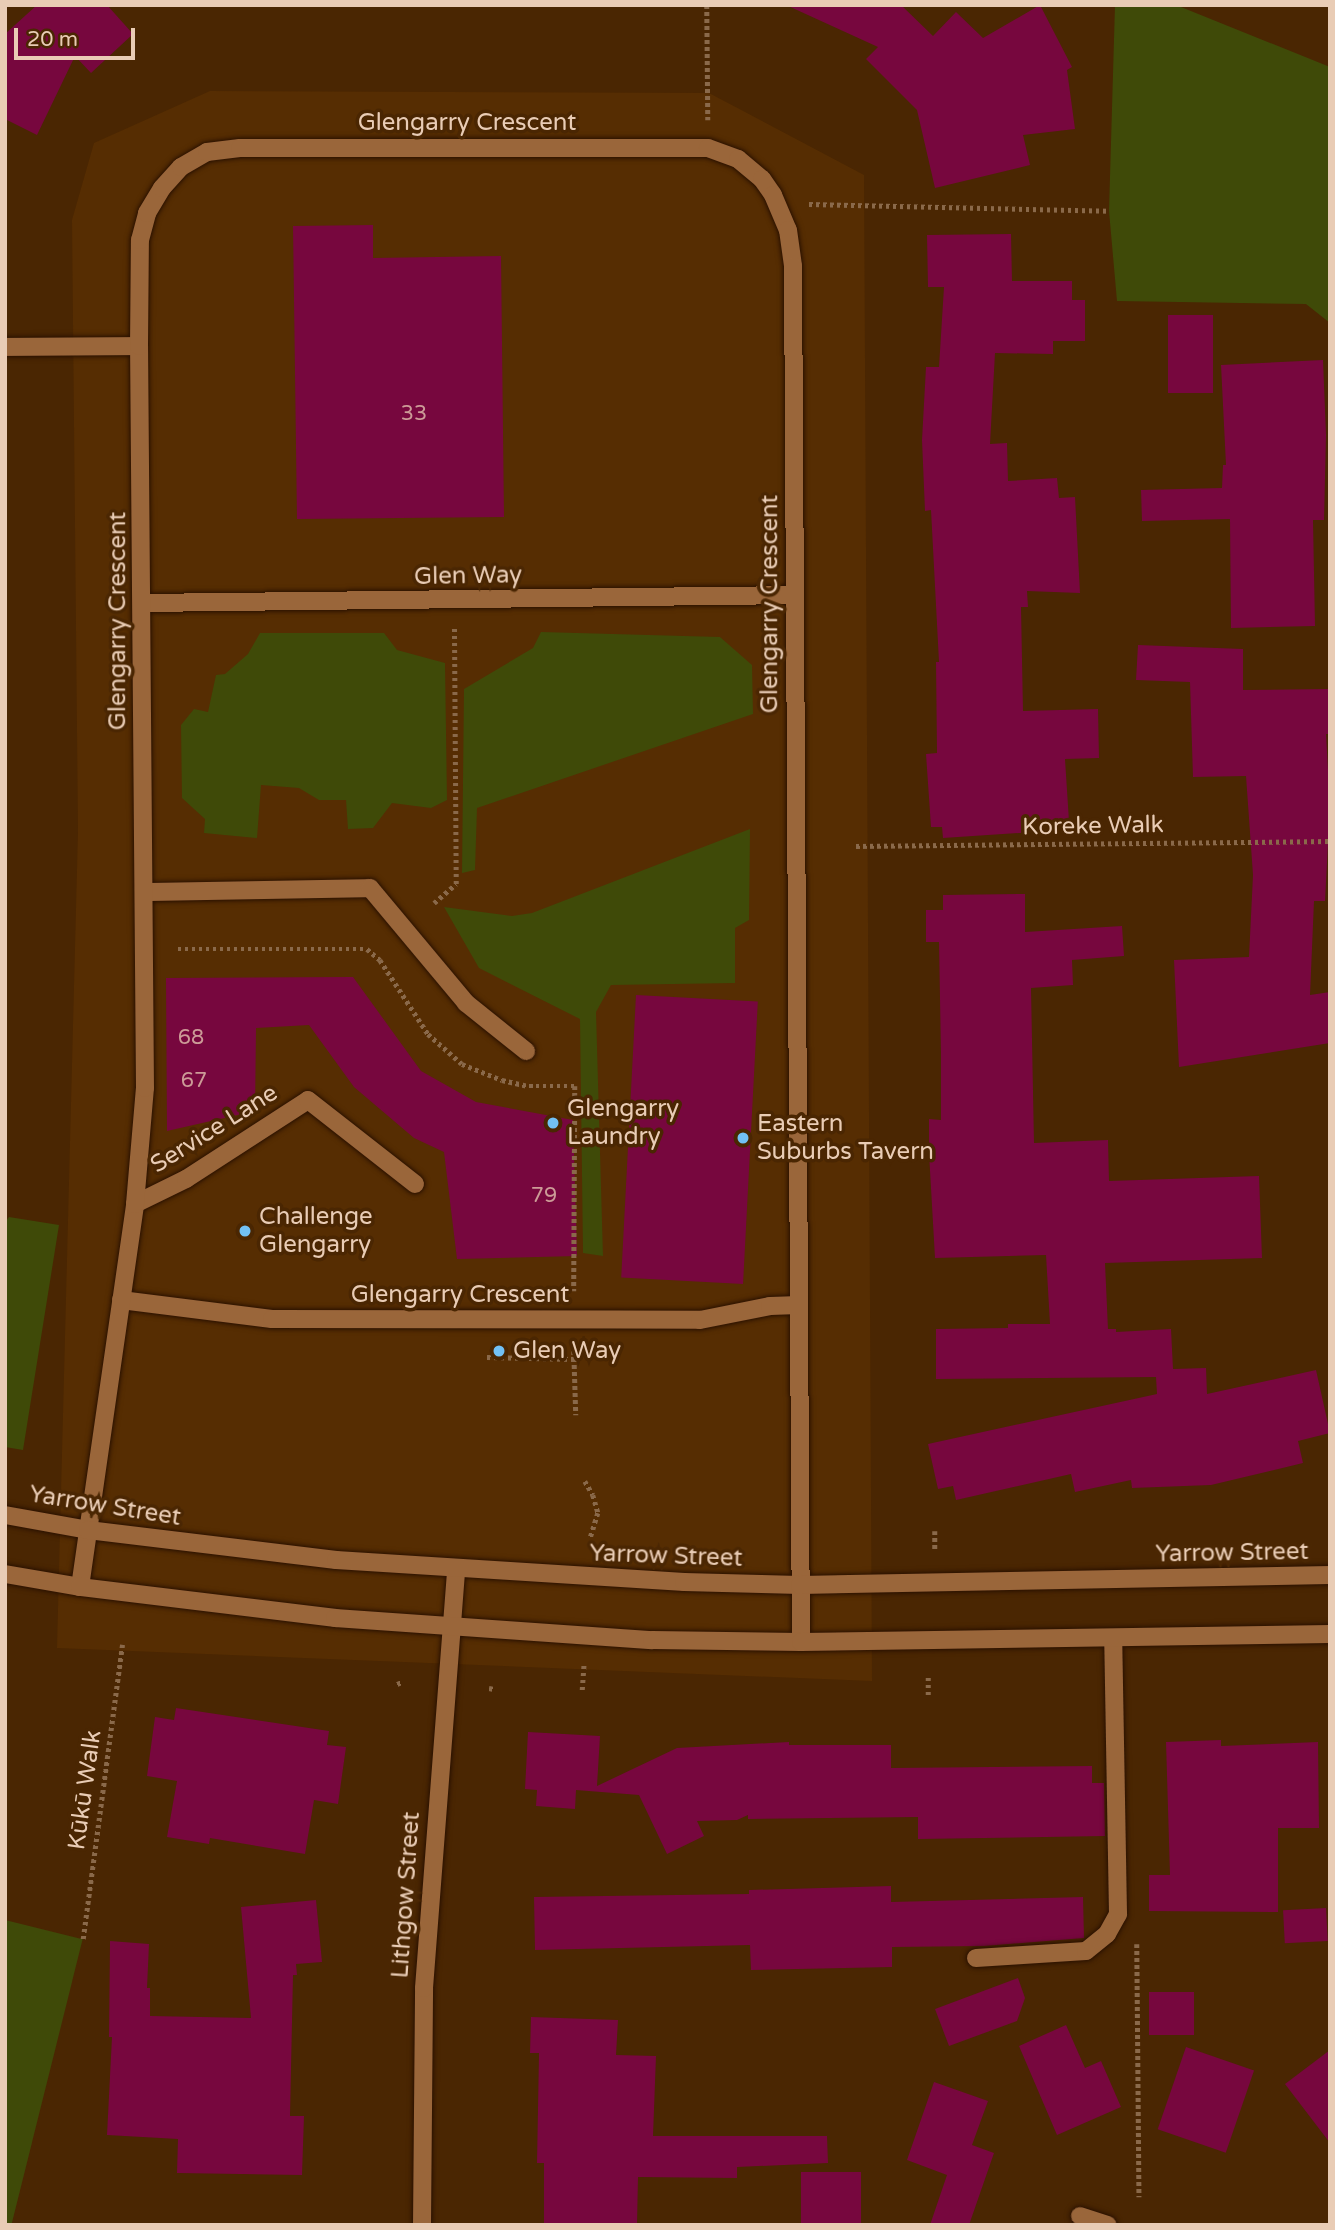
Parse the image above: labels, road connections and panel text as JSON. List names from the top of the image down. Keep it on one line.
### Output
{"streets":{"street":["Glengarry Crescent","Glen Way","Service Lane","Yarrow Street","Lithgow Street"],"path":["Koreke Walk","Kūkū Walk"]},"crossings":[["Glengarry Crescent","Glen Way"],["Glengarry Crescent","Service Lane"],["Glengarry Crescent","Yarrow Street"],["Yarrow Street","Lithgow Street"]],"places":["Glengarry Laundry","Eastern Suburbs Tavern","Challenge Glengarry","Glen Way"],"house_numbers":["33","68","67","79"],"scale_bar":"20 m"}
